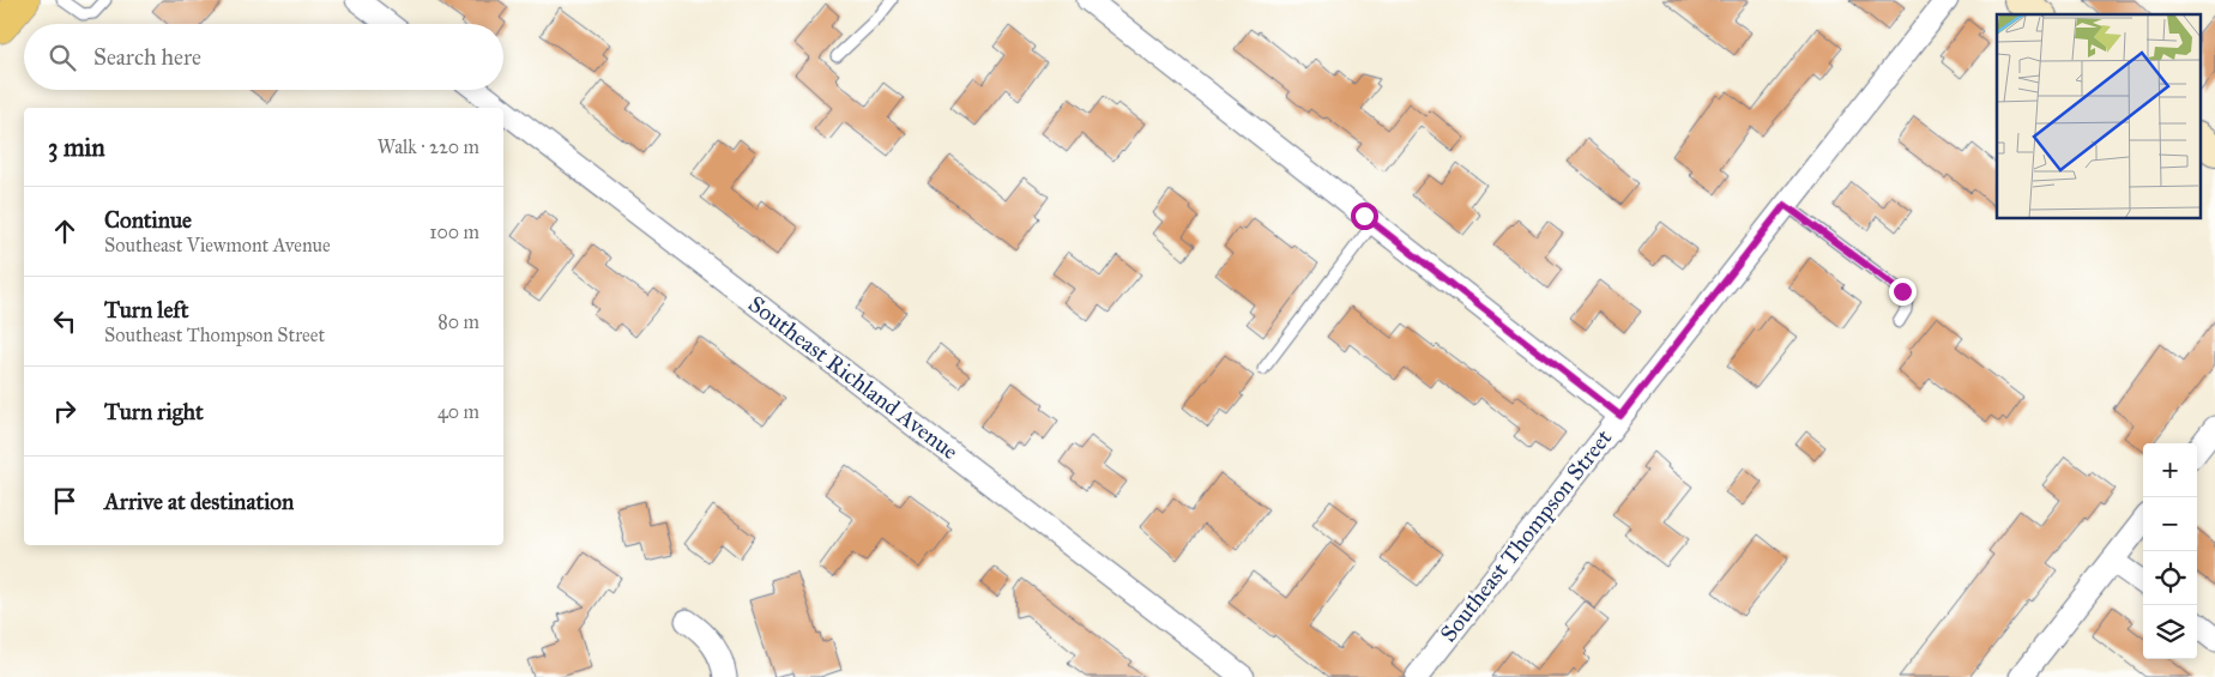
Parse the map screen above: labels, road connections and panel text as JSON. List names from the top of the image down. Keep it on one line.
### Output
{"streets":{"street":["Southeast Richland Avenue","Southeast Thompson Street"]},"page":{"search":"Search here","heading":["3 min","Walk · 220 m"],"list":[["Continue","Southeast Viewmont Avenue","100 m"],["Turn left","Southeast Thompson Street","80 m"],["Turn right","40 m"],"Arrive at destination"],"map_buttons":["+","−"]}}
